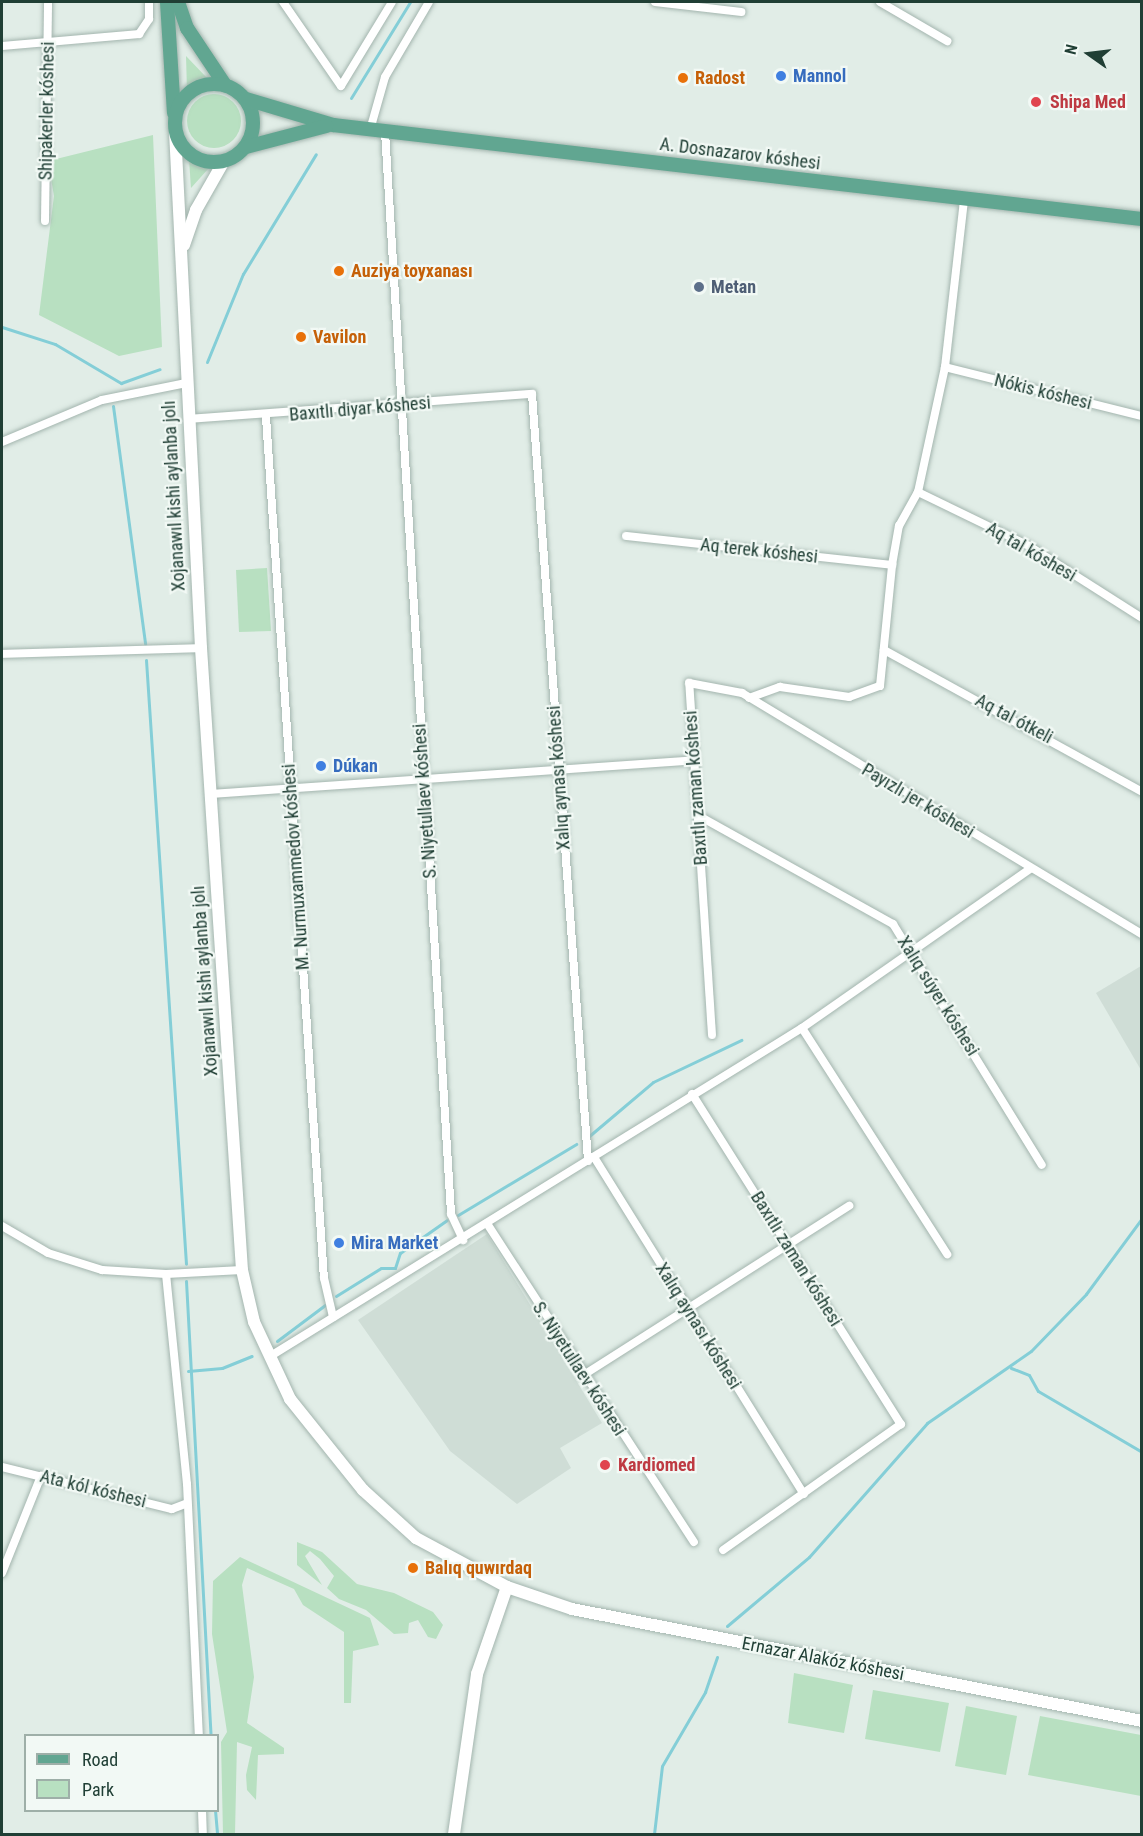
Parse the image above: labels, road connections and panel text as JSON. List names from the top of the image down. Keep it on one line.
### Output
{"streets":{"main road":["A. Dosnazarov kóshesi","Xojanawıl kishi aylanba jolı","Ernazar Alakóz kóshesi"],"street":["Shipakerler kóshesi","Nókis kóshesi","Baxıtlı diyar kóshesi","Aq terek kóshesi","Aq tal kóshesi","Aq tal ótkeli","Xalıq aynası kóshesi","Baxıtlı zaman kóshesi","S. Niyetullaev kóshesi","Payızlı jer kóshesi","M. Nurmuxammedov kóshesi","Xalıq súyer kóshesi","Ata kól kóshesi"]},"crossings":[["A. Dosnazarov kóshesi","S. Niyetullaev kóshesi"],["Baxıtlı diyar kóshesi","Xojanawıl kishi aylanba jolı"],["Baxıtlı diyar kóshesi","Xalıq aynası kóshesi"],["Baxıtlı diyar kóshesi","S. Niyetullaev kóshesi"],["Baxıtlı diyar kóshesi","M. Nurmuxammedov kóshesi"],["Xojanawıl kishi aylanba jolı","Ernazar Alakóz kóshesi"],["Xalıq aynası kóshesi","Baxıtlı zaman kóshesi"],["Baxıtlı zaman kóshesi","Payızlı jer kóshesi"],["Baxıtlı zaman kóshesi","Xalıq súyer kóshesi"]],"places":["Mannol","Radost","Shipa Med","Auziya toyxanası","Metan","Vavilon","Dúkan","Mira Market","Kardiomed","Balıq quwırdaq"],"legend":["Road","Park"],"north":"left"}
